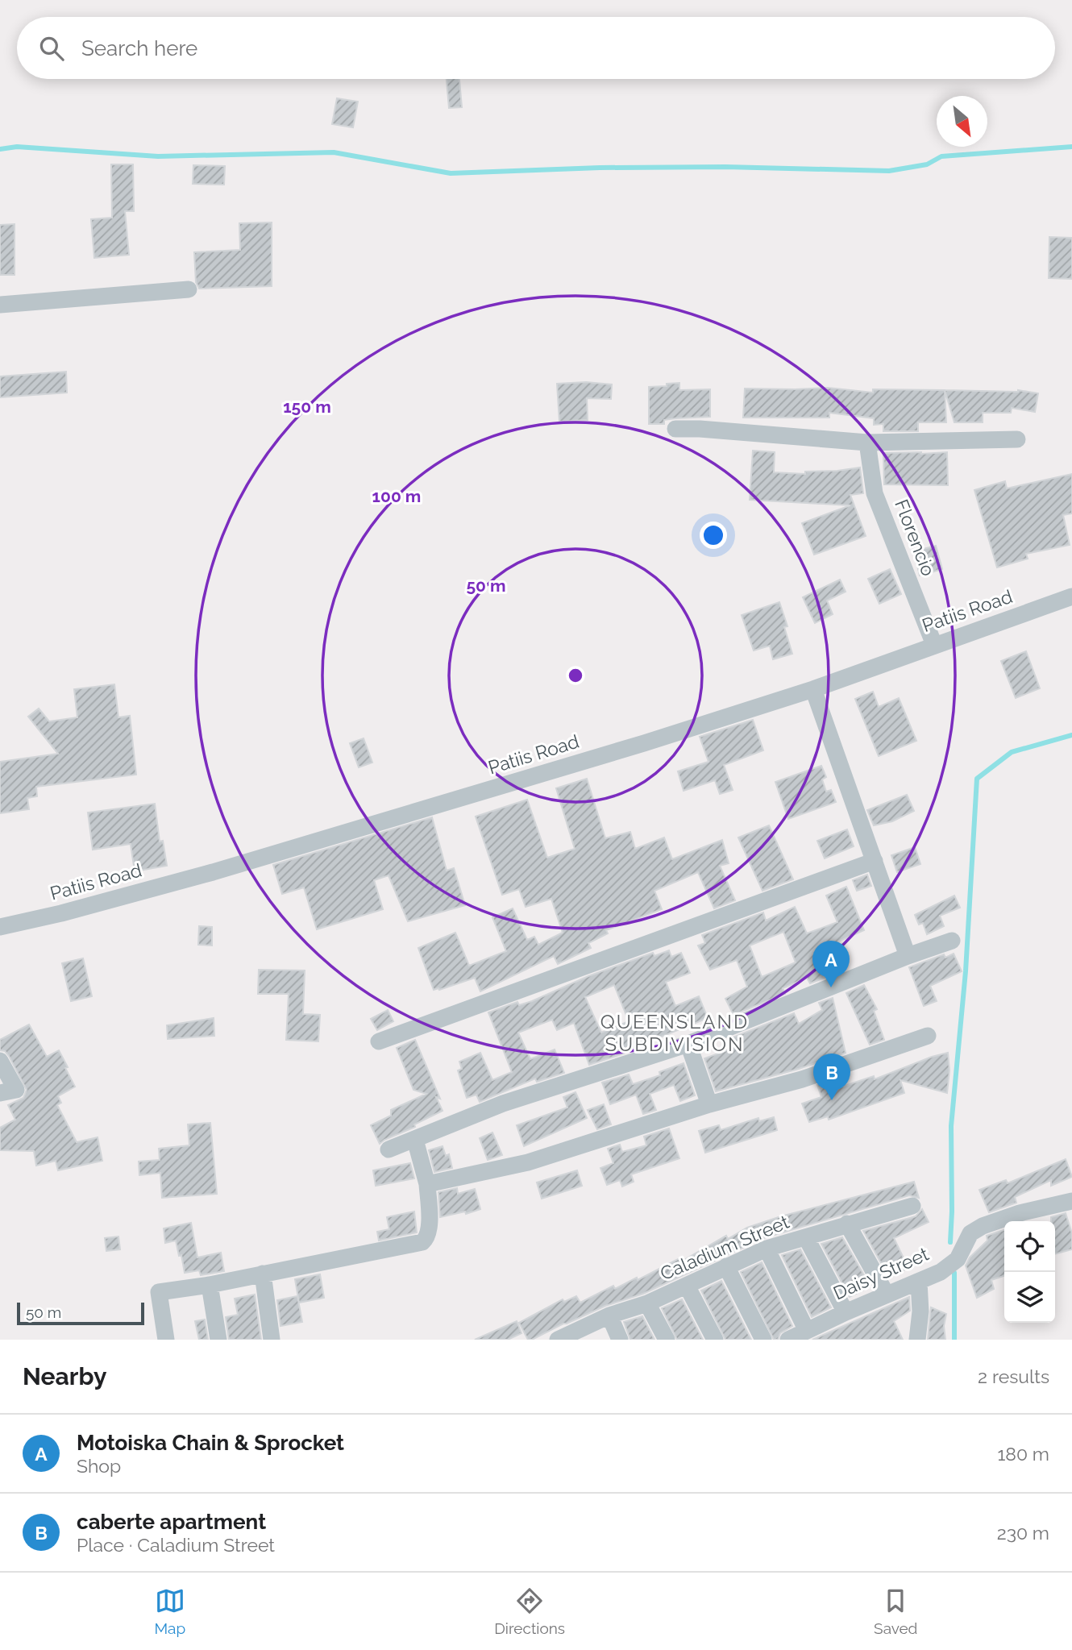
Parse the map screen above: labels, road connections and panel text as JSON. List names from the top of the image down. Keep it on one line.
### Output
{"streets":{"street":["Florencio","Patiis Road","Caladium Street","Daisy Street"]},"crossings":[["Florencio","Patiis Road"]],"districts":["QUEENSLAND SUBDIVISION"],"scale_bar":"50 m","north":"bottom right","page":{"search":"Search here","pins":["A","B"],"scale":"50 m","heading":["Nearby","2 results"],"list":[{"mark":"A","name":"Motoiska Chain & Sprocket","note":"Shop","value":"180 m"},{"mark":"B","name":"caberte apartment","note":"Place · Caladium Street","value":"230 m"}],"nav":["Map","Directions","Saved"]},"rings":["150 m","100 m","50 m"]}
